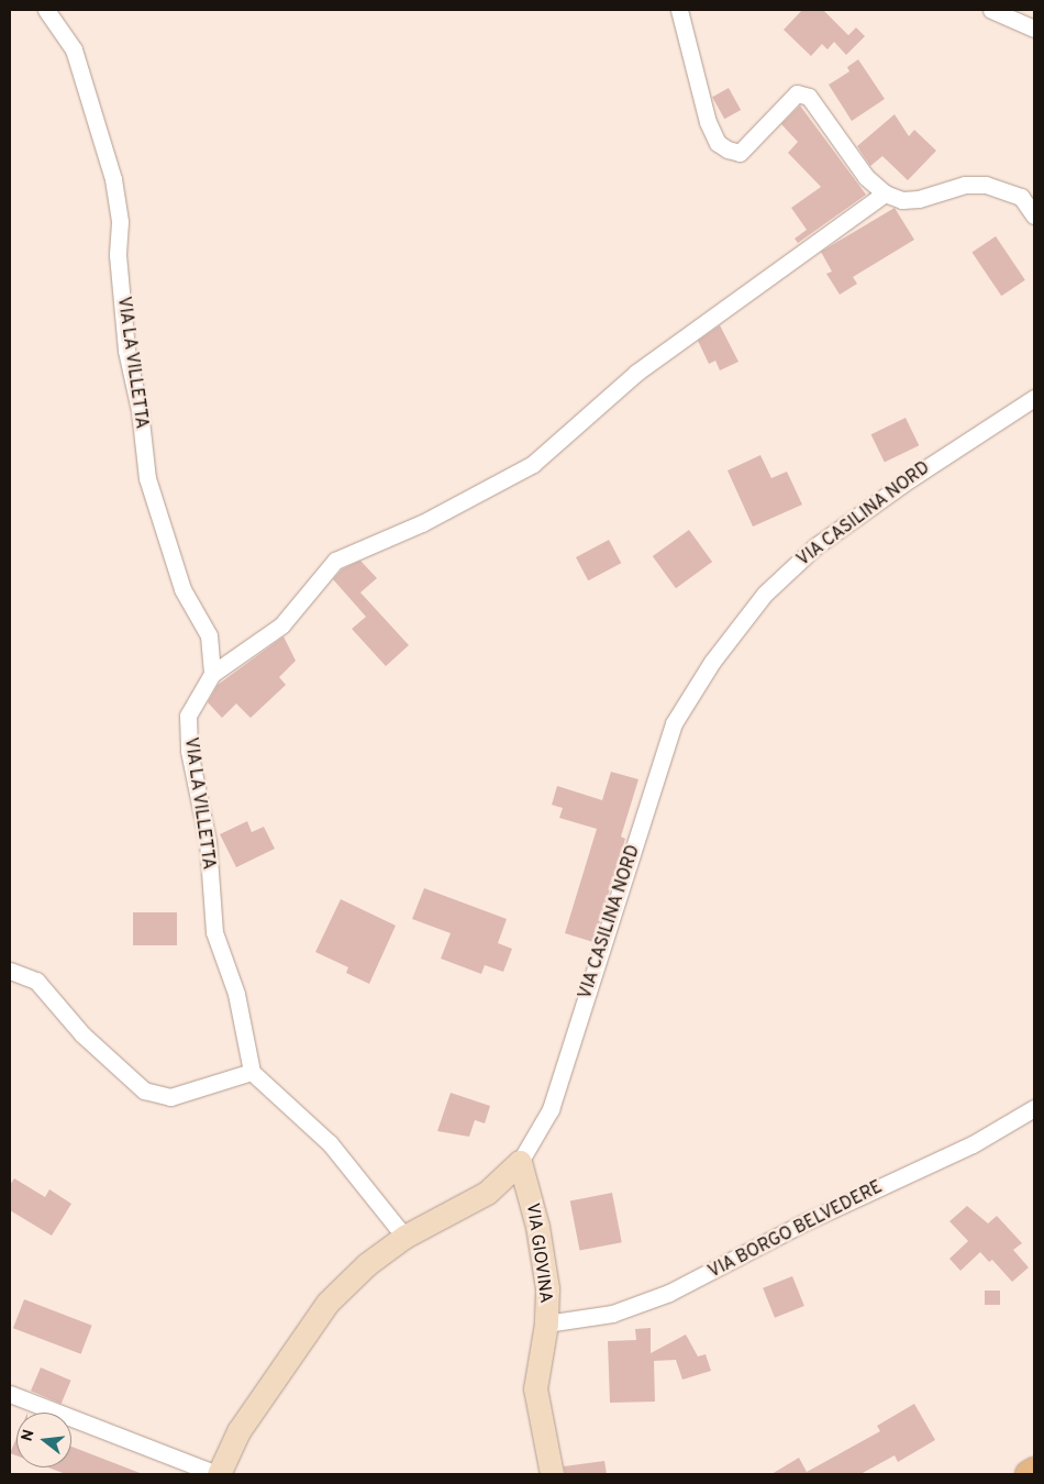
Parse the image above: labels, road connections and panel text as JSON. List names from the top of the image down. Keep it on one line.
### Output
{"streets":{"street":["VIA LA VILLETTA","VIA CASILINA NORD","VIA BORGO BELVEDERE","VIA GIOVINA"]},"crossings":[["VIA CASILINA NORD","VIA GIOVINA"],["VIA BORGO BELVEDERE","VIA GIOVINA"]],"north":"left"}
